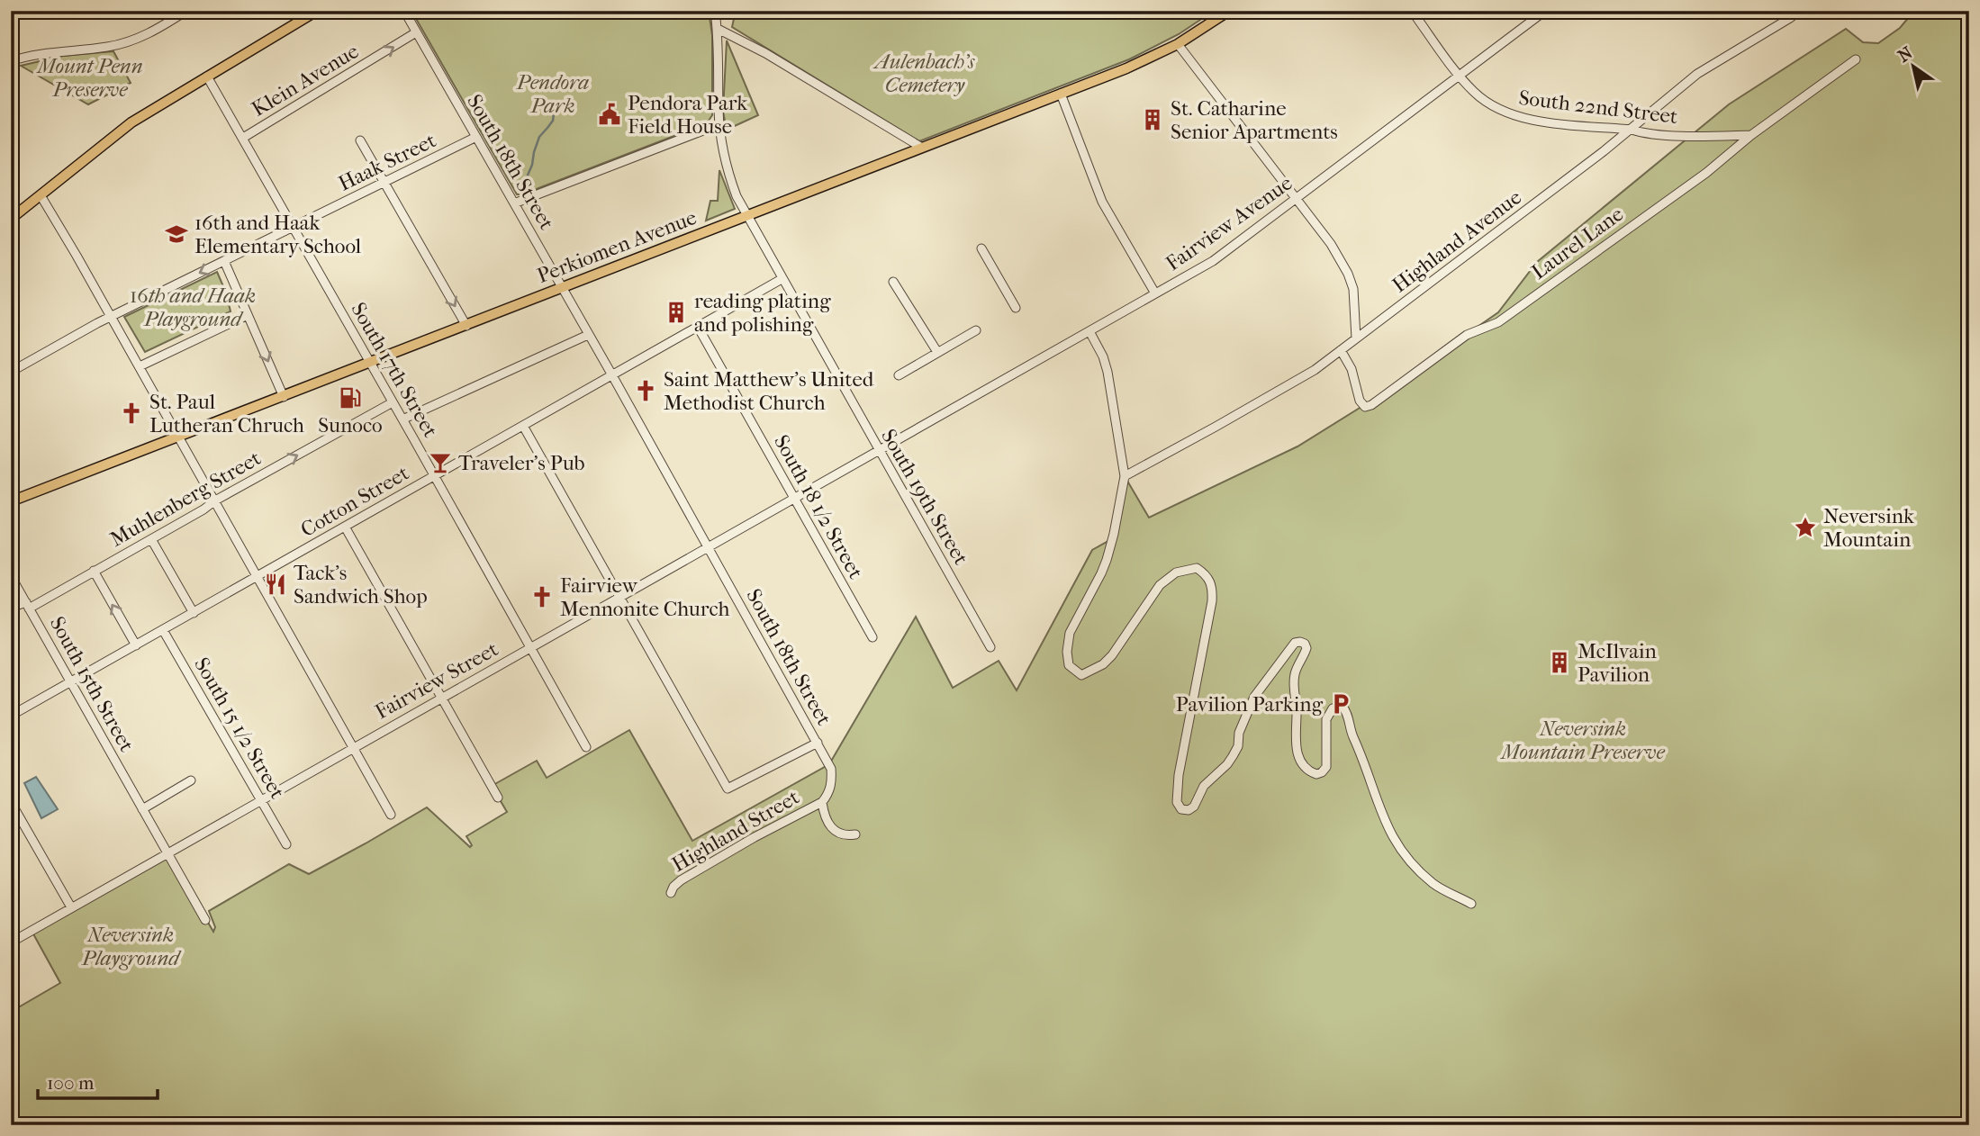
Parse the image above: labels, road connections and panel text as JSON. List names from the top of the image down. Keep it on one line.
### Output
{"streets":{"main road":["Perkiomen Avenue"],"street":["Klein Avenue","South 22nd Street","Haak Street","South 18th Street","Fairview Avenue","Highland Avenue","Laurel Lane","South 17th Street","South 19th Street","Muhlenberg Street","Cotton Street","South 18 1/2 Street","Fairview Street","South 15th Street","South 15 1/2 Street","Highland Street"]},"crossings":[["Klein Avenue","South 18th Street"],["Klein Avenue","South 17th Street"],["South 22nd Street","Fairview Avenue"],["South 22nd Street","Highland Avenue"],["South 22nd Street","Laurel Lane"],["Haak Street","South 18th Street"],["Haak Street","South 17th Street"],["South 18th Street","Perkiomen Avenue"],["South 18th Street","Cotton Street"],["South 18th Street","Fairview Street"],["South 18th Street","Highland Street"],["Fairview Avenue","South 19th Street"],["Fairview Avenue","Fairview Street"],["Highland Avenue","Laurel Lane"],["Perkiomen Avenue","South 17th Street"],["Perkiomen Avenue","South 19th Street"],["South 17th Street","Muhlenberg Street"],["South 17th Street","Cotton Street"],["South 17th Street","Fairview Street"],["South 19th Street","Cotton Street"],["South 19th Street","Fairview Street"],["Muhlenberg Street","South 15th Street"],["Cotton Street","South 18 1/2 Street"],["Cotton Street","South 15th Street"],["Cotton Street","South 15 1/2 Street"],["South 18 1/2 Street","Fairview Street"],["Fairview Street","South 15th Street"],["Fairview Street","South 15 1/2 Street"],["Fairview Street","Highland Street"]],"one_way":["Klein Avenue","Muhlenberg Street"],"parks":["Aulenbach's Cemetery","Mount Penn Preserve","Pendora Park","16th and Haak Playground","Neversink Mountain Preserve","Neversink Playground"],"places":{"public building":["Pendora Park Field House"],"building":["St. Catharine Senior Apartments","reading plating and polishing","McIlvain Pavilion"],"school or university":["16th and Haak Elementary School"],"church":["Saint Matthew's United Methodist Church","St. Paul Lutheran Chruch","Fairview Mennonite Church"],"fuel station":["Sunoco"],"bar":["Traveler's Pub"],"place":["Neversink Mountain"],"restaurant":["Tack's Sandwich Shop"],"parking":["Pavilion Parking"]},"scale_bar":"100 m","north":"top left"}
